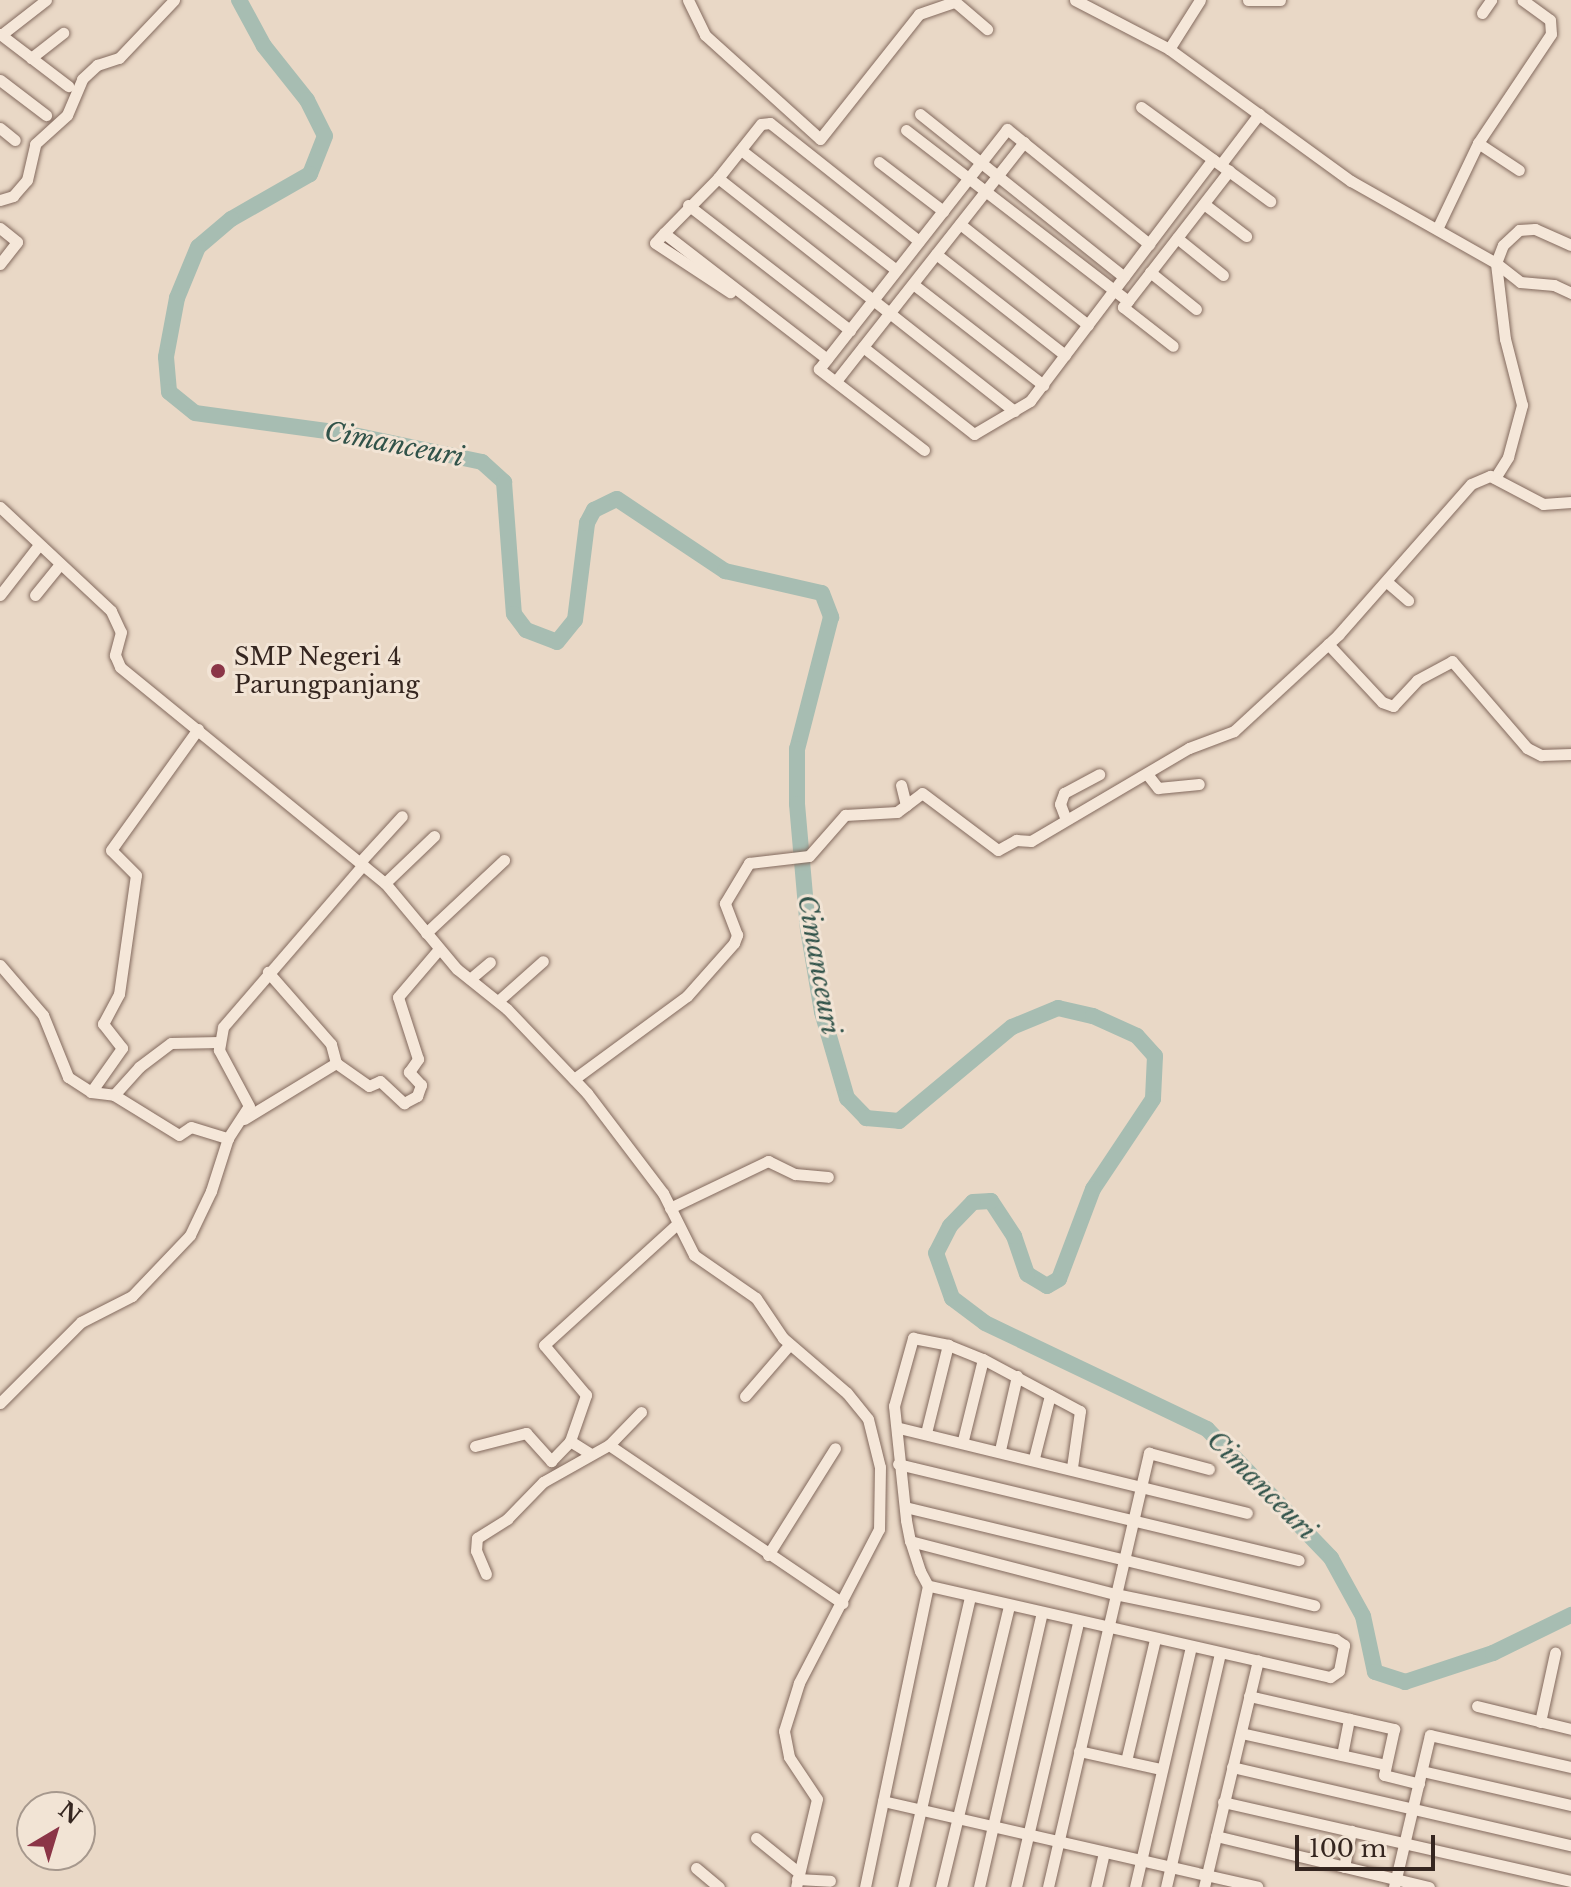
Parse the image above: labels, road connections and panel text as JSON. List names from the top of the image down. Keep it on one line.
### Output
{"water":["Cimanceuri"],"places":["SMP Negeri 4 Parungpanjang"],"scale_bar":"100 m","north":"top right"}
